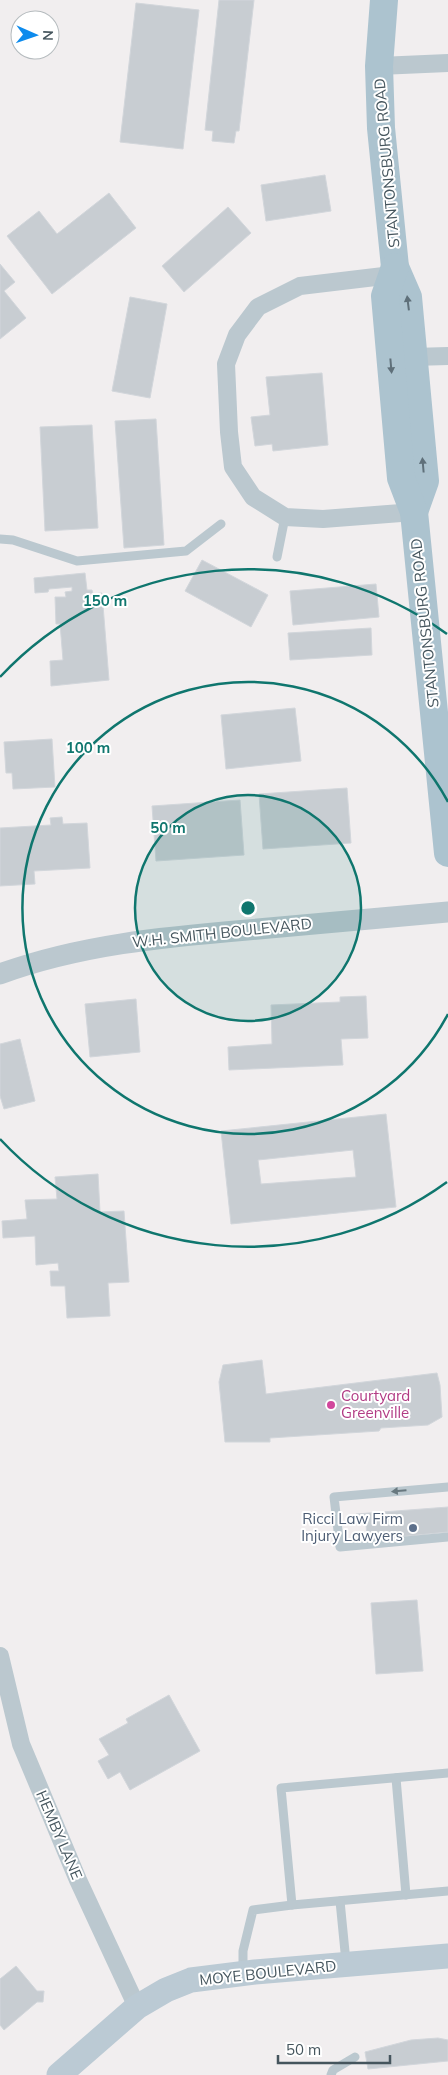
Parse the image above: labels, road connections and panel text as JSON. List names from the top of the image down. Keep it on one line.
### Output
{"streets":{"main road":["STANTONSBURG ROAD","MOYE BOULEVARD"],"street":["W.H. SMITH BOULEVARD","HEMBY LANE"]},"crossings":[["HEMBY LANE","MOYE BOULEVARD"]],"places":["Courtyard Greenville","Ricci Law Firm Injury Lawyers"],"scale_bar":"50 m","north":"right","rings":["150 m","100 m","50 m"]}
